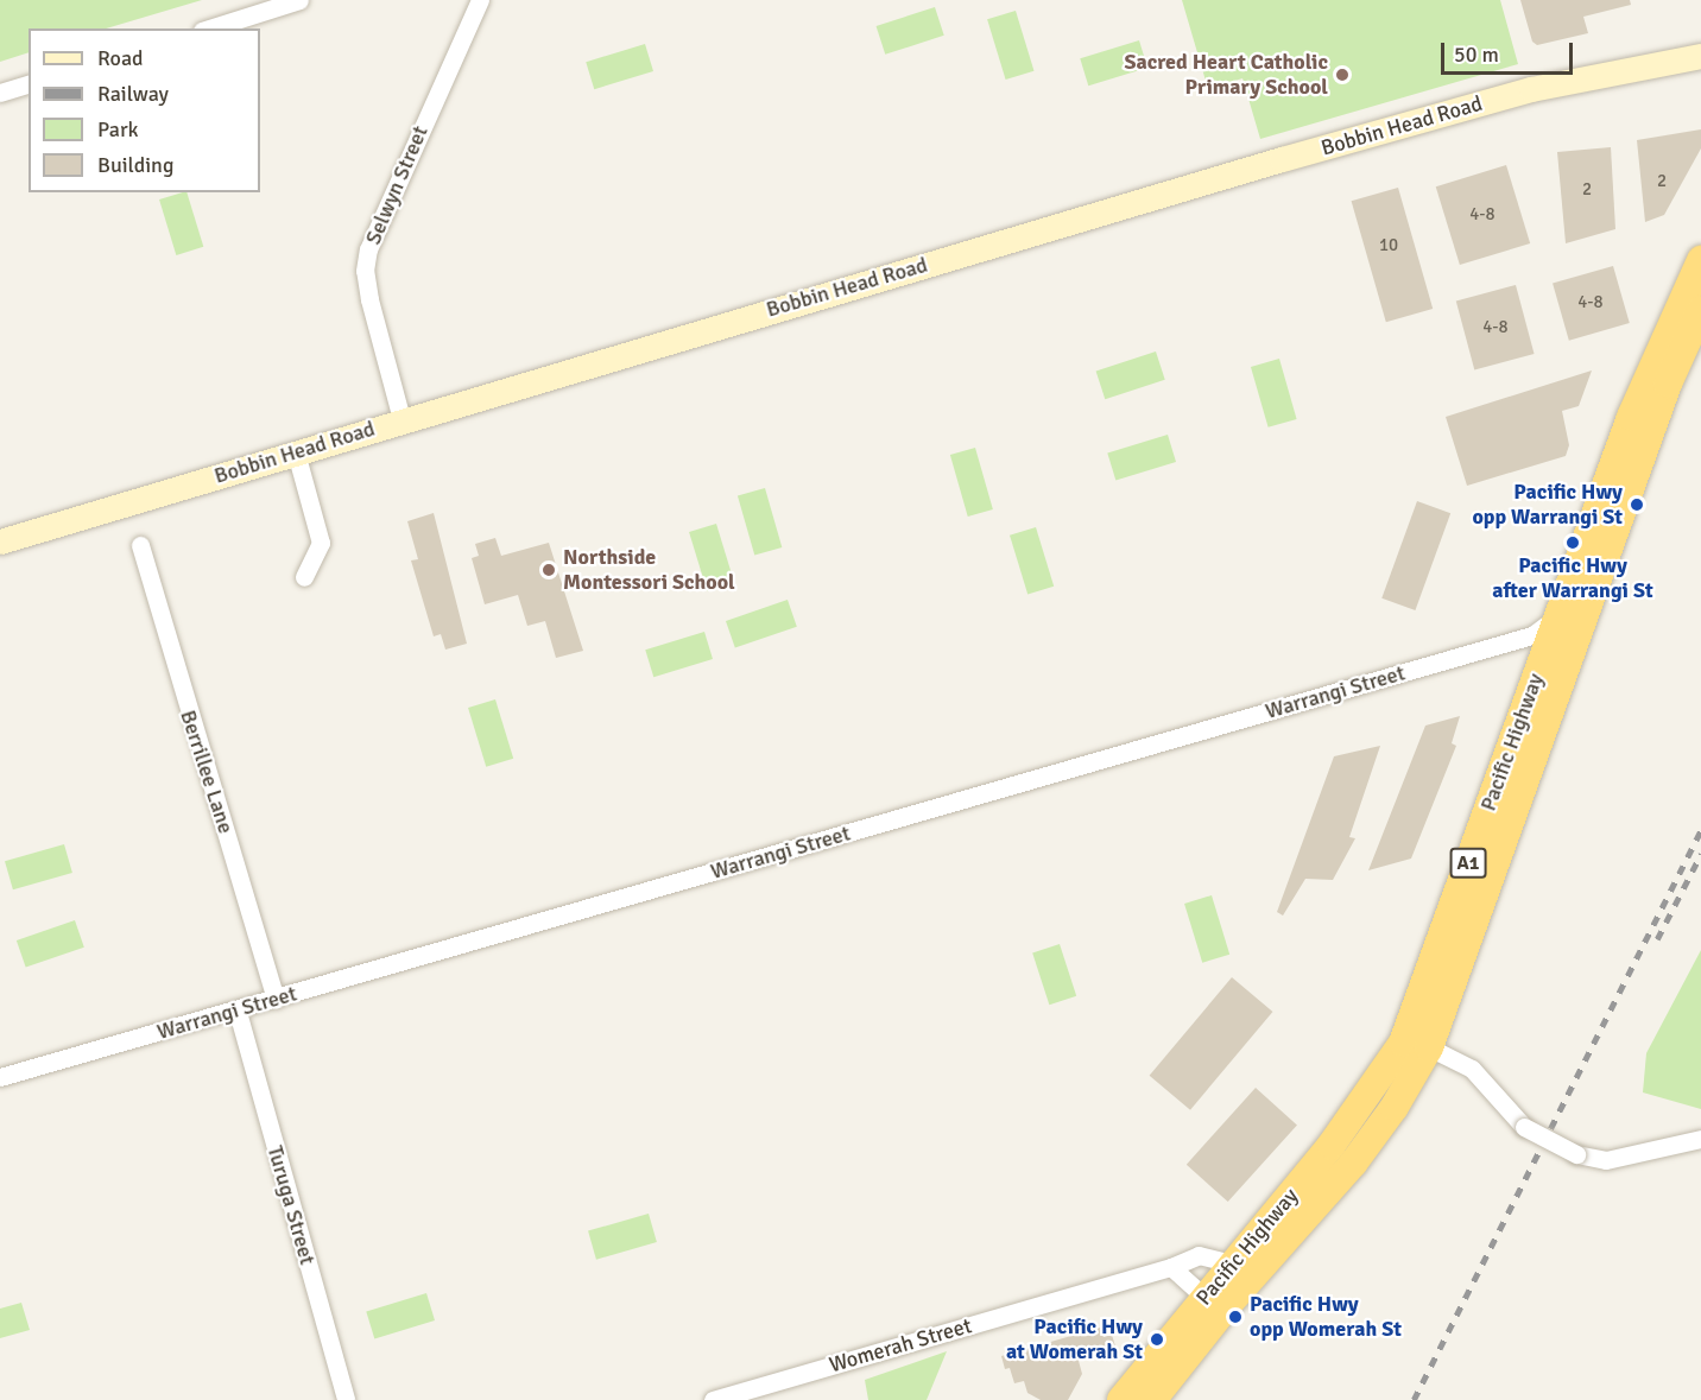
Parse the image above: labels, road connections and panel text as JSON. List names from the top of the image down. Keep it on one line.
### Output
{"streets":{"highway":["Pacific Highway","A1"],"main road":["Bobbin Head Road"],"street":["Selwyn Street","Warrangi Street","Berrillee Lane","Turuga Street","Womerah Street"]},"crossings":[["Bobbin Head Road","Selwyn Street"],["Warrangi Street","Pacific Highway"],["Warrangi Street","Berrillee Lane"],["Warrangi Street","Turuga Street"],["Pacific Highway","Womerah Street"]],"places":["Sacred Heart Catholic Primary School","Pacific Hwy opp Warrangi St","Pacific Hwy after Warrangi St","Northside Montessori School","Pacific Hwy opp Womerah St","Pacific Hwy at Womerah St"],"house_numbers":["2","2","4-8","10","4-8","4-8"],"legend":["Road","Railway","Park","Building"],"scale_bar":"50 m"}
